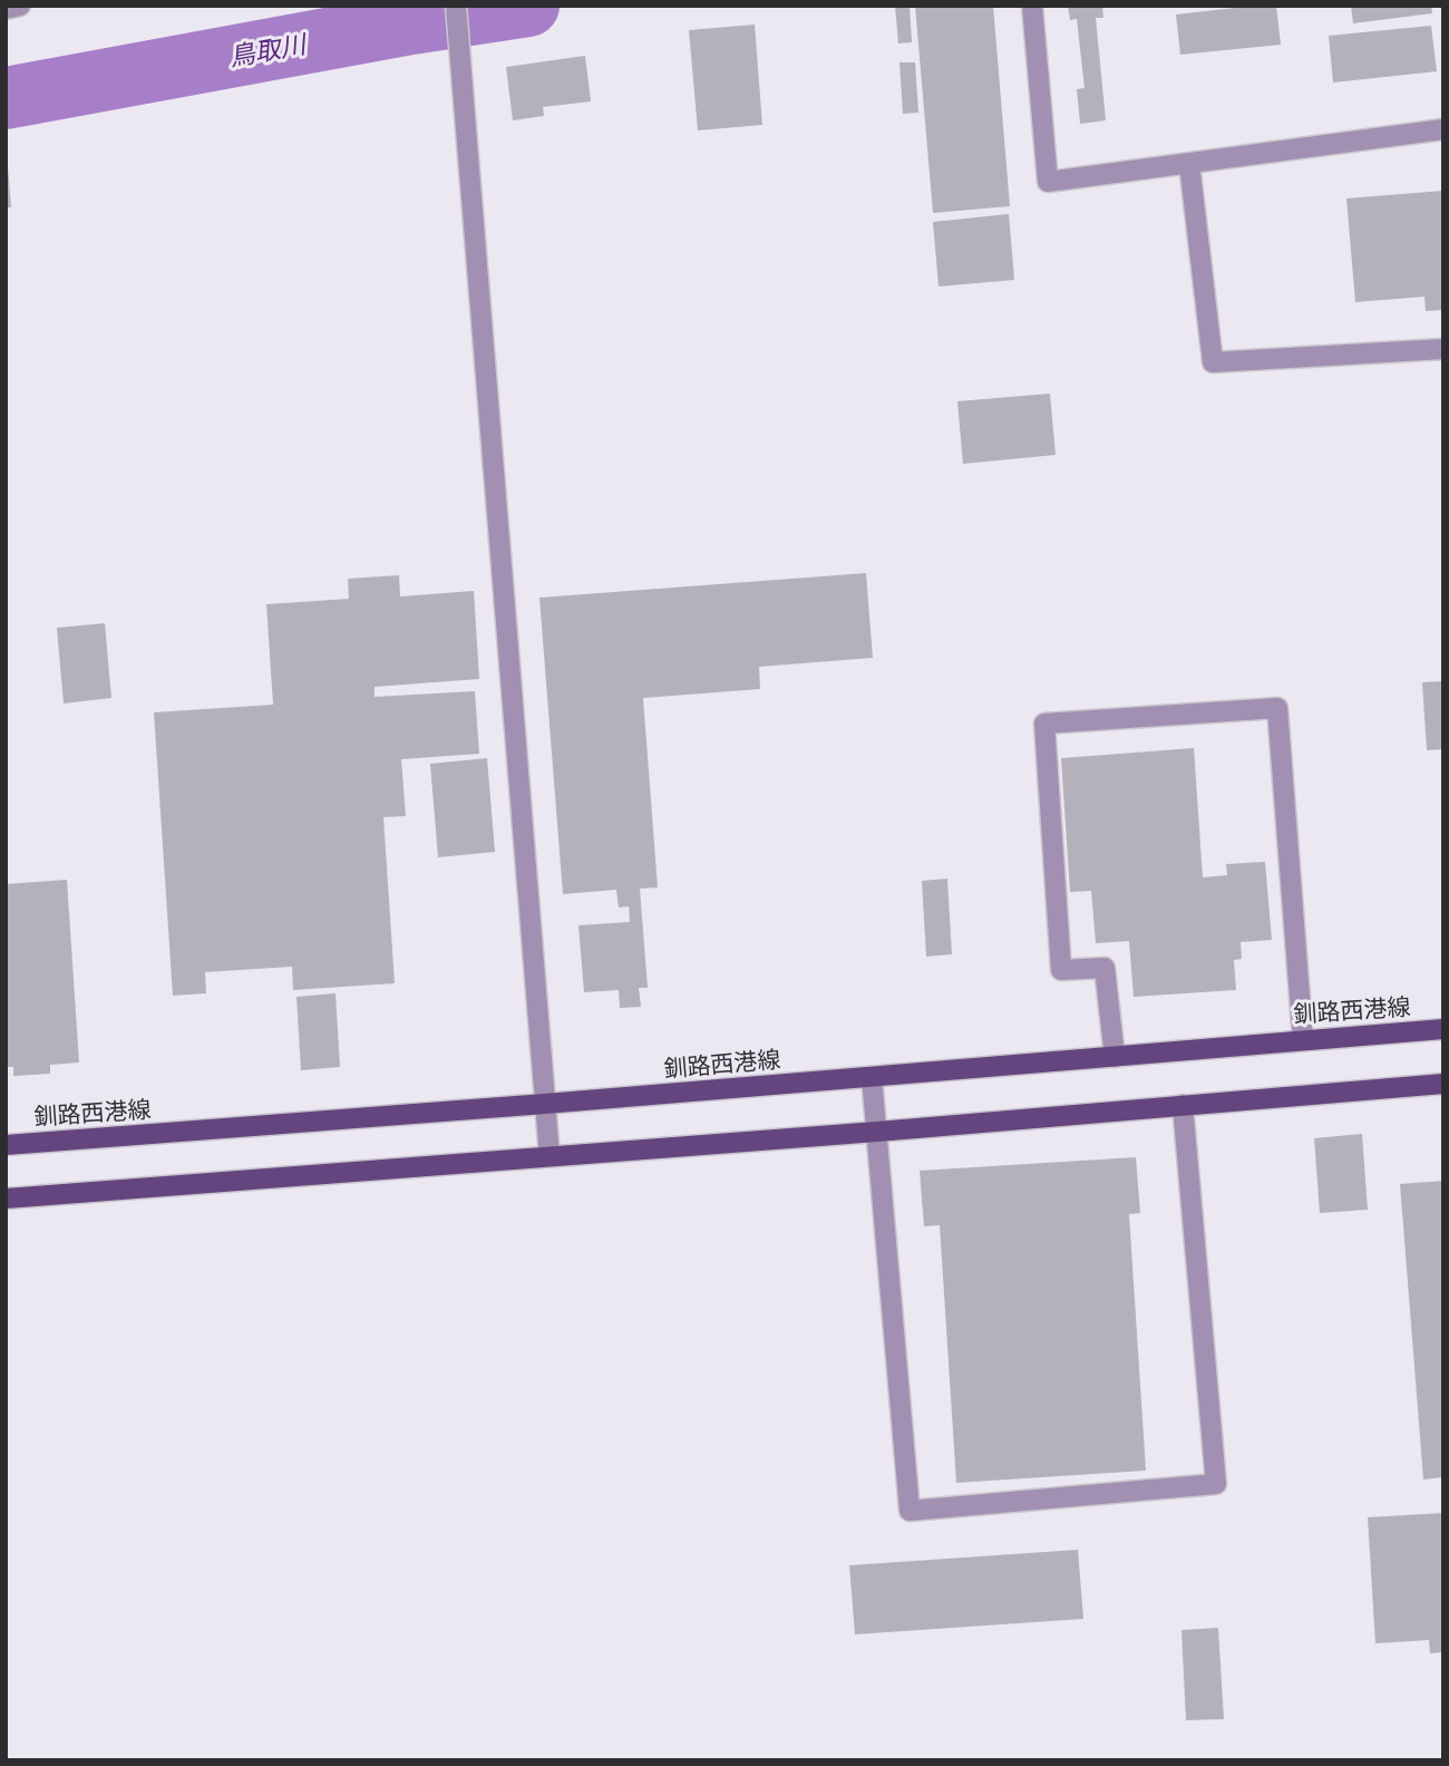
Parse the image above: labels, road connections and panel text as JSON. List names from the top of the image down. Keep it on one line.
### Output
{"streets":{"main road":["釧路西港線"]},"water":["鳥取川"]}
